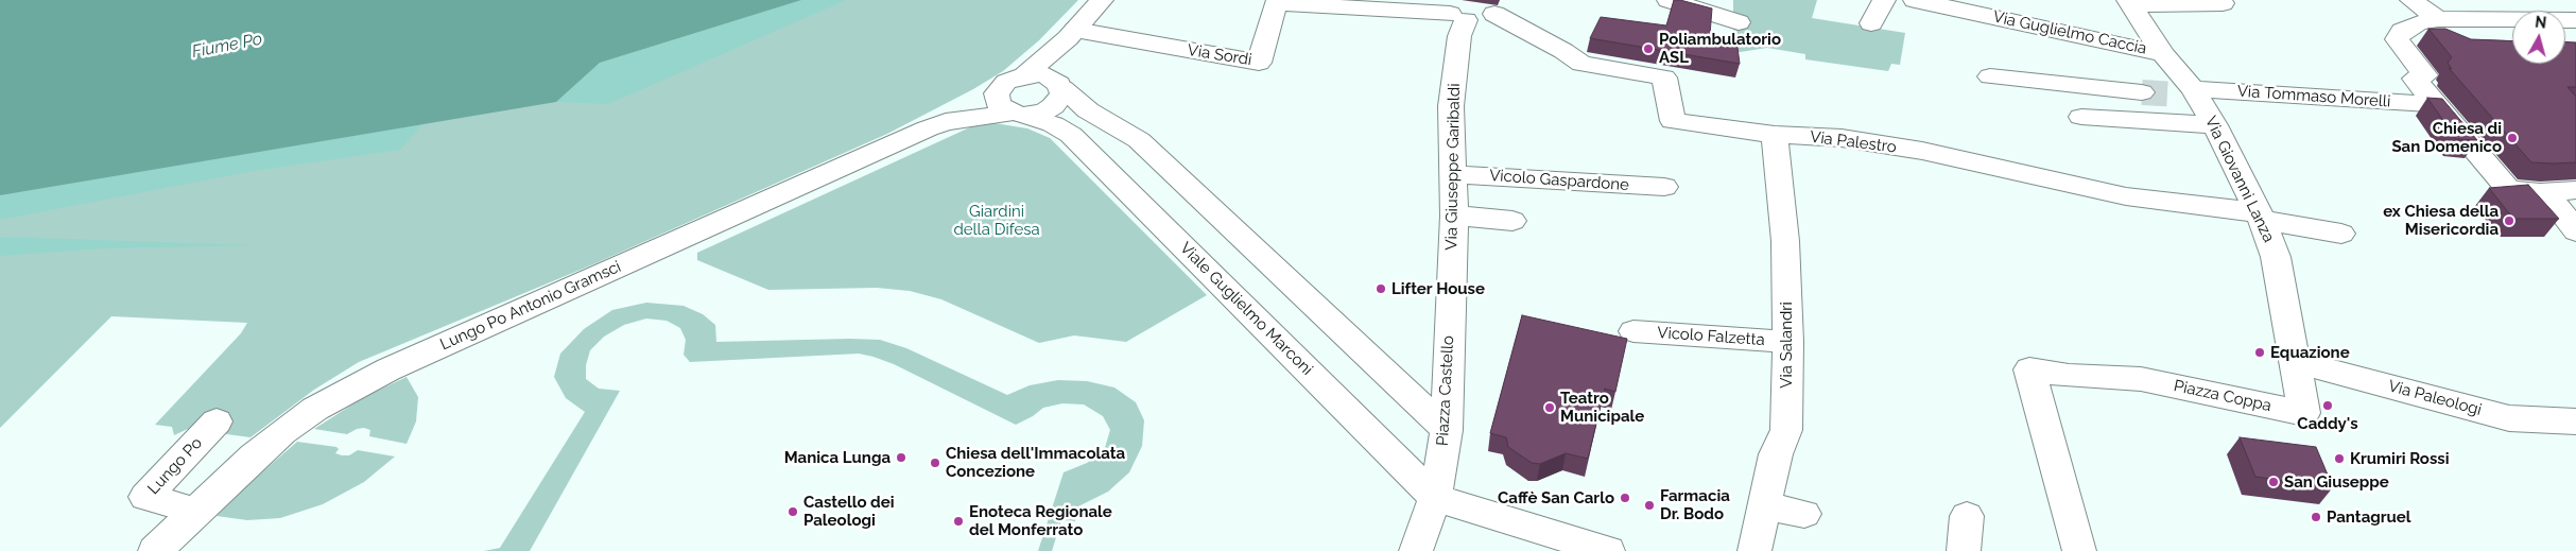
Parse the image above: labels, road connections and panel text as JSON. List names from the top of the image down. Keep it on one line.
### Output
{"streets":{"street":["Via Guglielmo Caccia","Via Sordi","Via Tommaso Morelli","Via Palestro","Via Giuseppe Garibaldi","Via Giovanni Lanza","Vicolo Gaspardone","Lungo Po Antonio Gramsci","Viale Guglielmo Marconi","Vicolo Falzetta","Via Salandri","Piazza Castello","Piazza Coppa","Via Paleologi","Lungo Po"]},"crossings":[["Via Guglielmo Caccia","Via Giovanni Lanza"],["Via Sordi","Via Giuseppe Garibaldi"],["Via Tommaso Morelli","Via Giovanni Lanza"],["Via Palestro","Via Giovanni Lanza"],["Via Palestro","Via Salandri"],["Via Giuseppe Garibaldi","Vicolo Gaspardone"],["Via Giuseppe Garibaldi","Piazza Castello"],["Via Giovanni Lanza","Piazza Coppa"],["Via Giovanni Lanza","Via Paleologi"],["Lungo Po Antonio Gramsci","Viale Guglielmo Marconi"],["Lungo Po Antonio Gramsci","Lungo Po"],["Viale Guglielmo Marconi","Piazza Castello"],["Vicolo Falzetta","Via Salandri"]],"water":["Fiume Po"],"parks":["Giardini della Difesa"],"places":["Poliambulatorio ASL","Chiesa di San Domenico","ex Chiesa della Misericordia","Lifter House","Equazione","Caddy's","Teatro Municipale","Manica Lunga","Krumiri Rossi","Chiesa dell'Immacolata Concezione","San Giuseppe","Caffè San Carlo","Farmacia Dr. Bodo","Castello dei Paleologi","Pantagruel","Enoteca Regionale del Monferrato"],"north":"top"}
